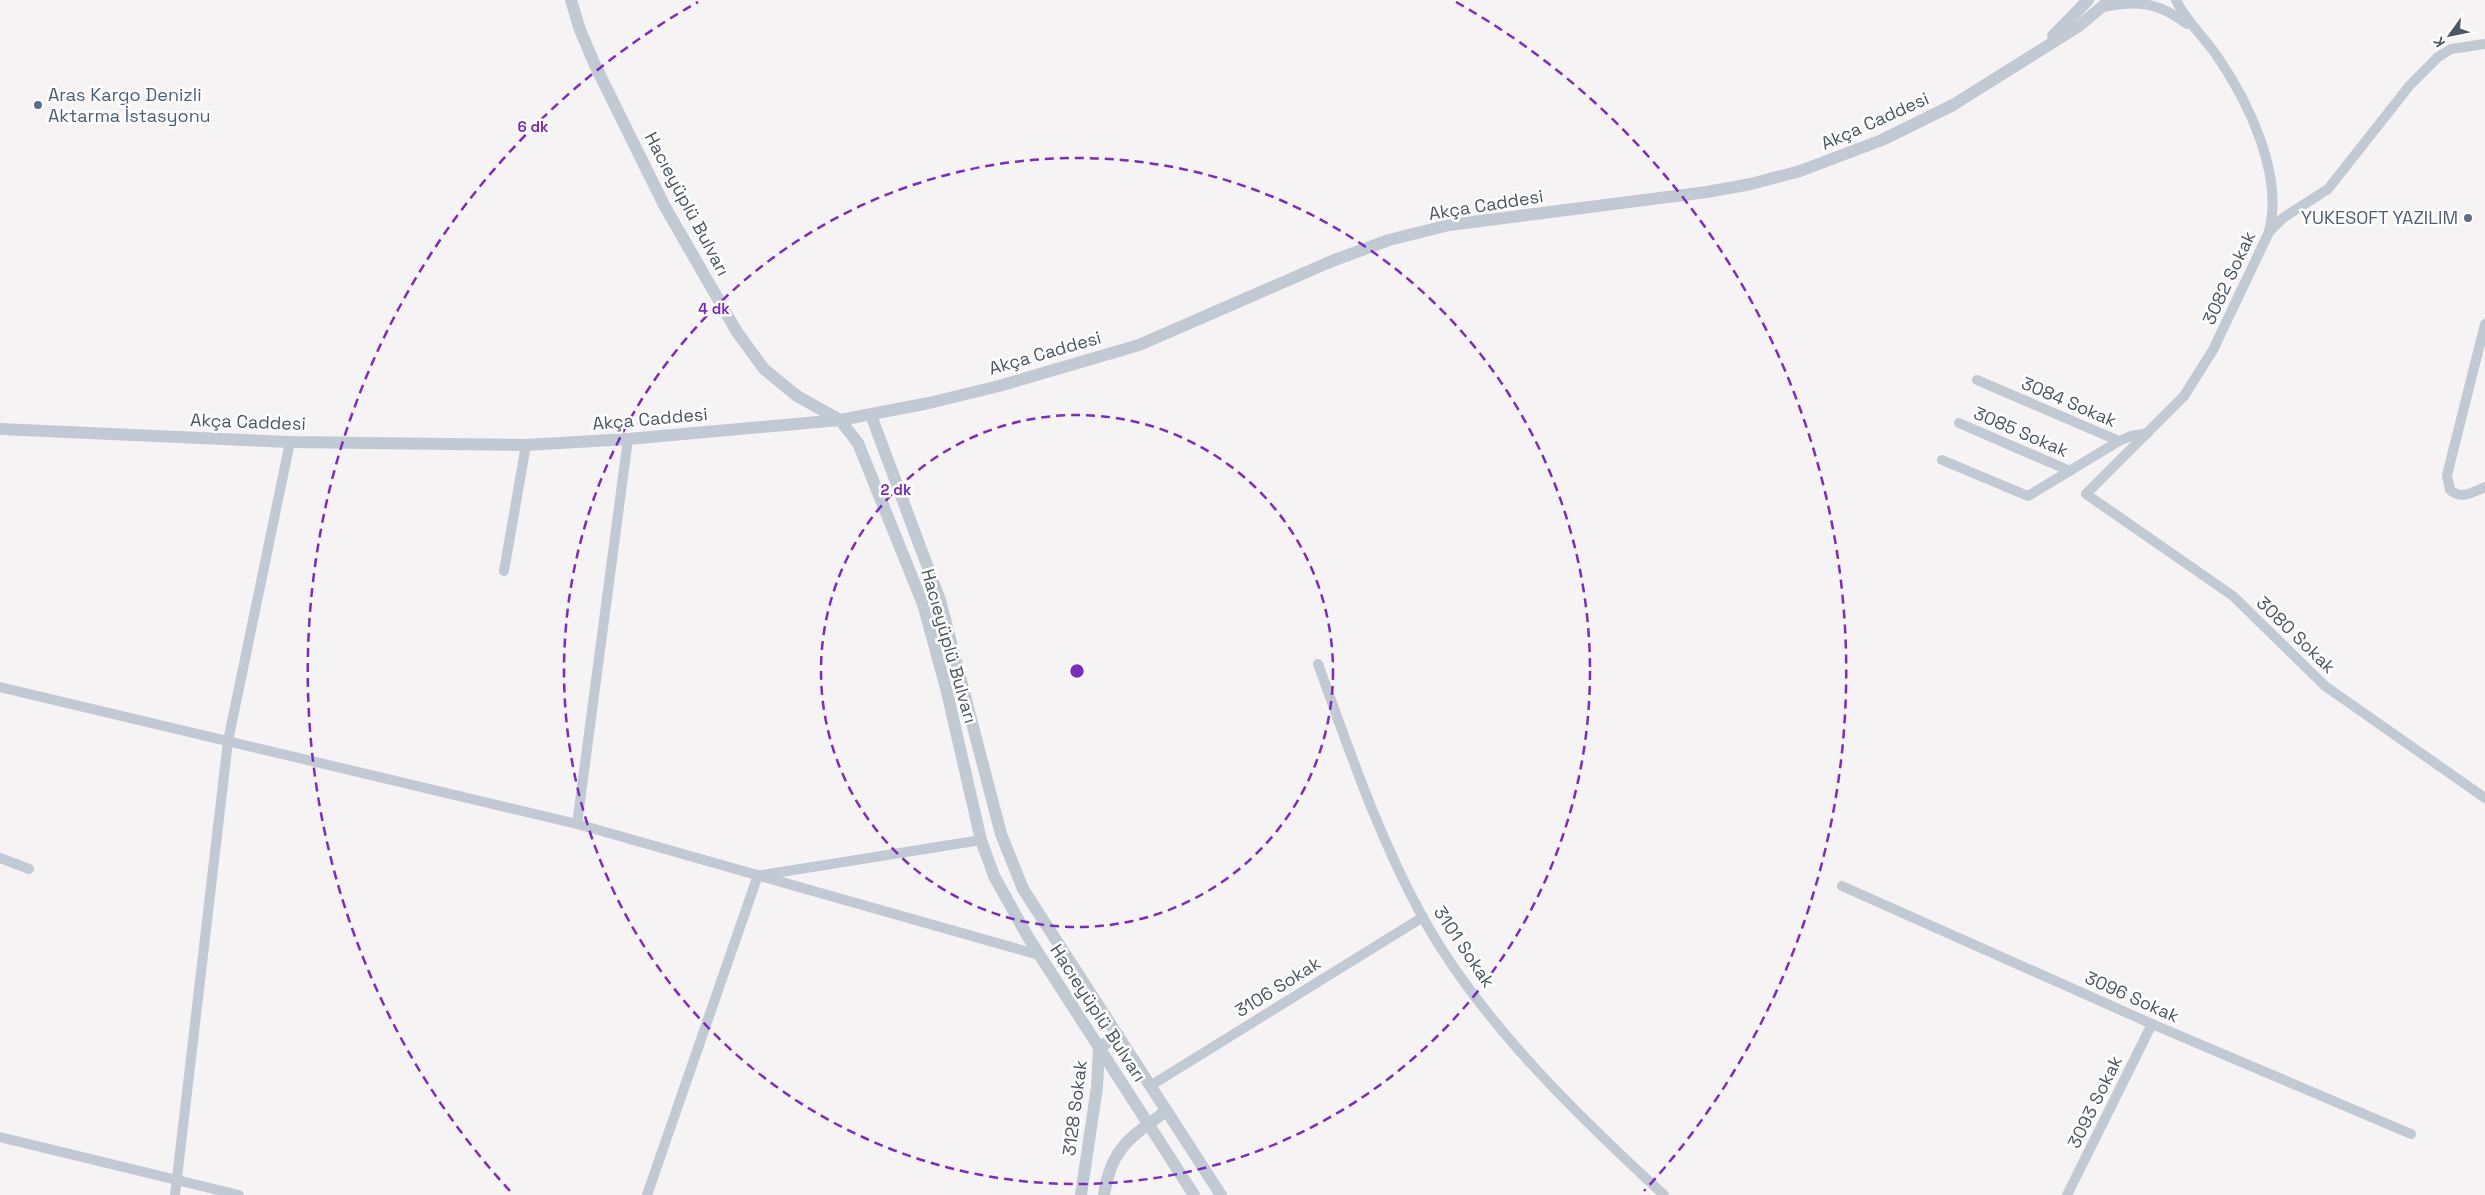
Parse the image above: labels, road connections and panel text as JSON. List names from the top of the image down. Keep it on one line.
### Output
{"streets":{"street":["Akça Caddesi","Hacıeyüplü Bulvarı","3082 Sokak","3084 Sokak","3085 Sokak","3080 Sokak","3101 Sokak","3106 Sokak","3096 Sokak","3093 Sokak","3128 Sokak"]},"crossings":[["Akça Caddesi","Hacıeyüplü Bulvarı"],["Hacıeyüplü Bulvarı","3106 Sokak"],["Hacıeyüplü Bulvarı","3128 Sokak"],["3082 Sokak","3084 Sokak"],["3082 Sokak","3080 Sokak"],["3101 Sokak","3106 Sokak"],["3096 Sokak","3093 Sokak"]],"places":["Aras Kargo Denizli Aktarma İstasyonu","YUKESOFT YAZILIM"],"north":"bottom left","rings":["6 dk","4 dk","2 dk"]}
